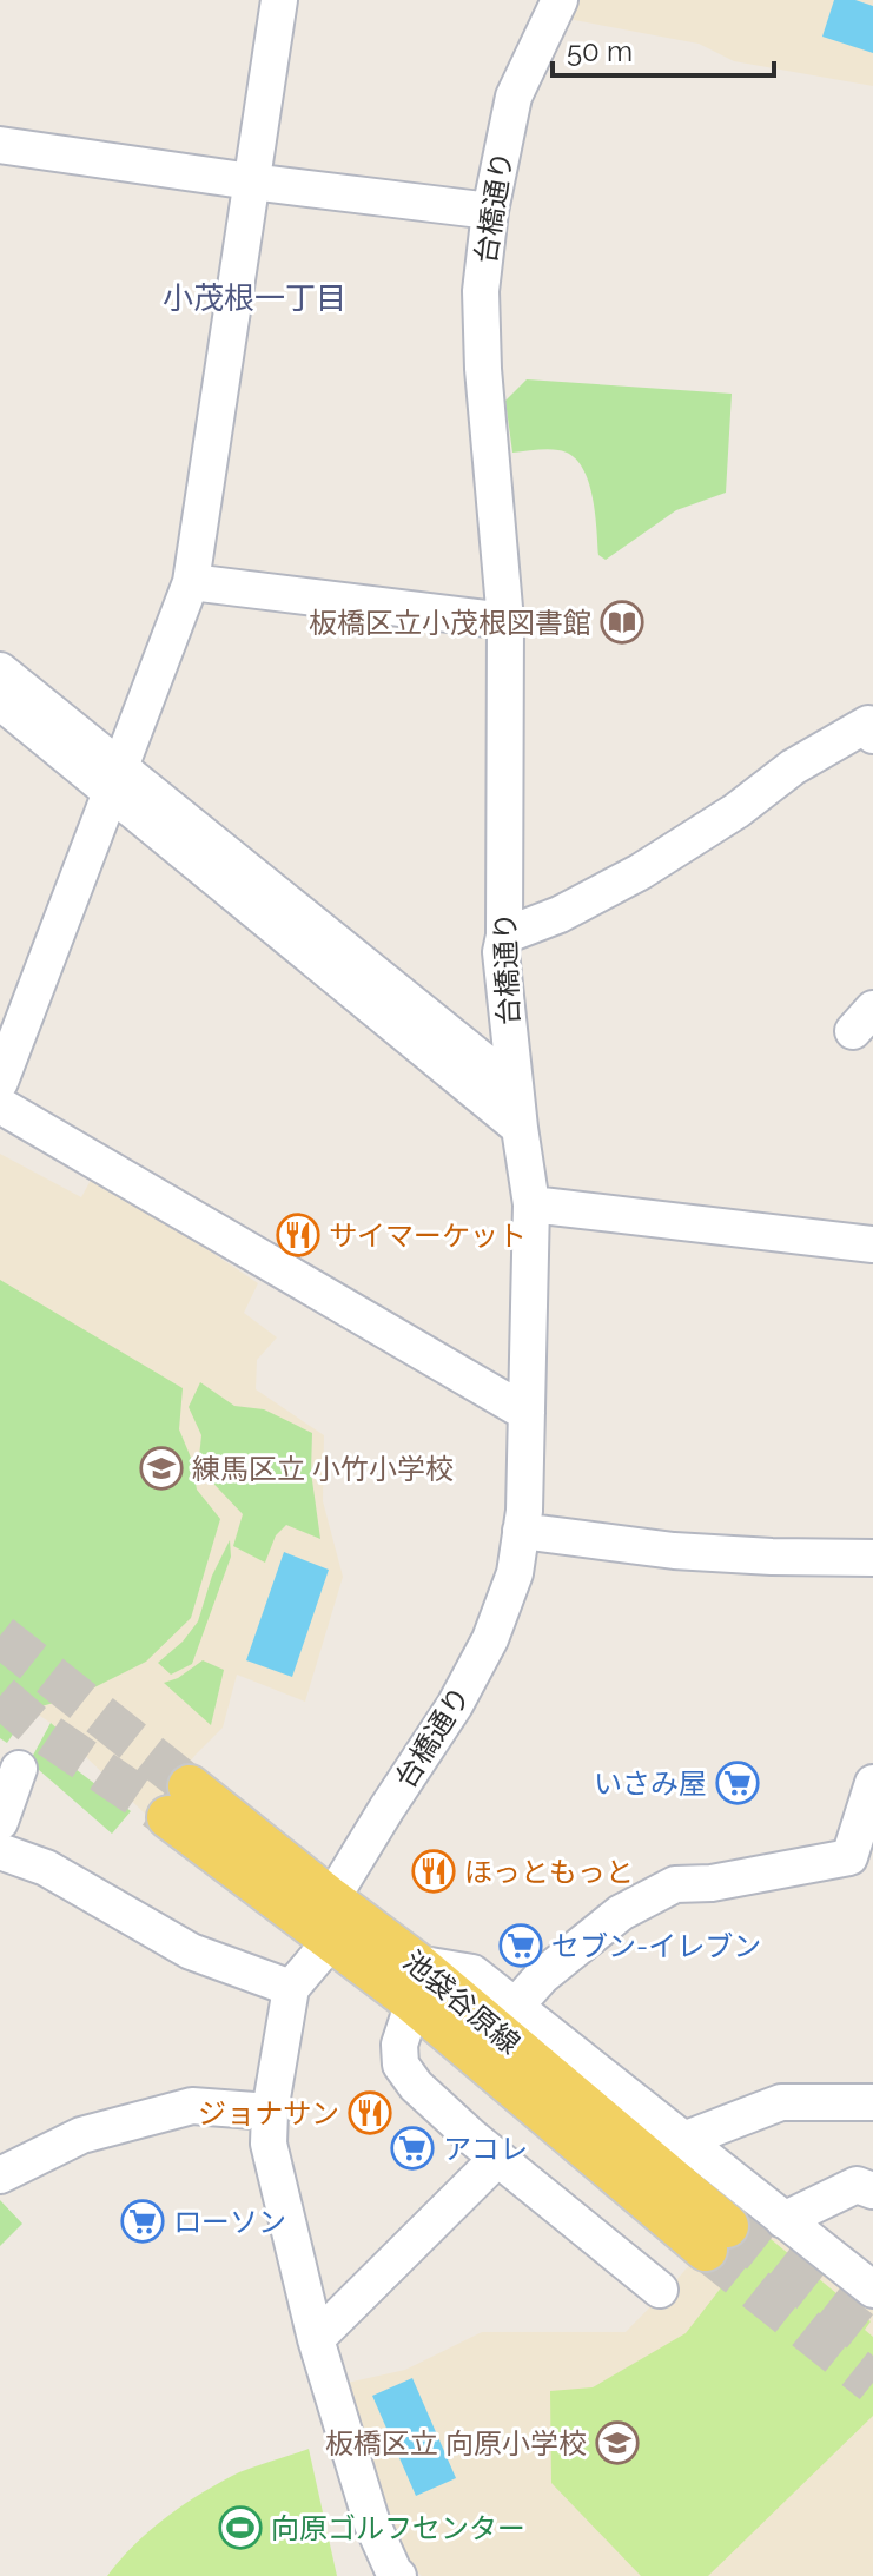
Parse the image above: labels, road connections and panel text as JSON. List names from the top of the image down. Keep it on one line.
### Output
{"streets":{"main road":["池袋谷原線"],"street":["台橋通り"]},"crossings":[["台橋通り","池袋谷原線"]],"districts":["小茂根一丁目"],"places":{"library":["板橋区立小茂根図書館"],"restaurant":["サイマーケット","ほっともっと","ジョナサン"],"school or university":["練馬区立 小竹小学校","板橋区立 向原小学校"],"supermarket":["いさみ屋","セブン-イレブン","アコレ","ローソン"],"sports":["向原ゴルフセンター"]},"scale_bar":"50 m"}
